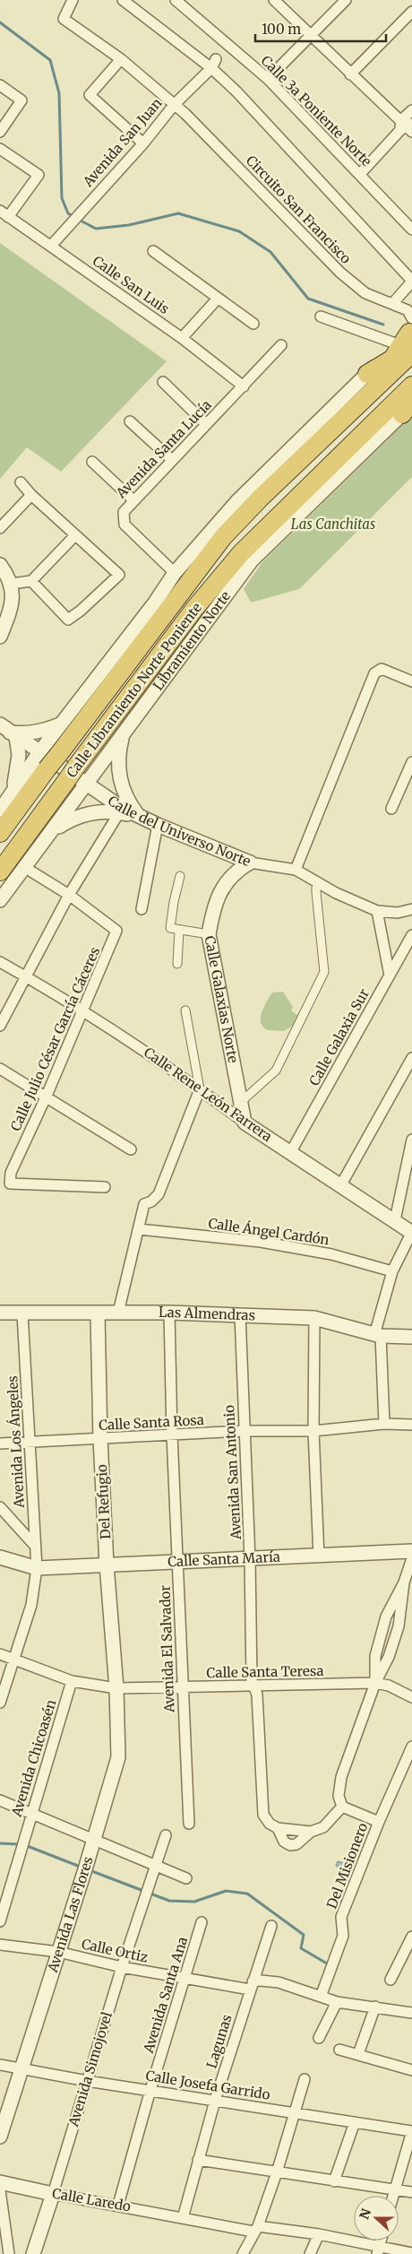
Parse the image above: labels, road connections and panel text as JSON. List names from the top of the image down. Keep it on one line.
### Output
{"streets":{"highway":["Calle Libramiento Norte Poniente"],"street":["Calle 3a Poniente Norte","Avenida San Juan","Circuito San Francisco","Calle San Luis","Avenida Santa Lucía","Libramiento Norte","Calle del Universo Norte","Calle Galaxias Norte","Calle Galaxia Sur","Calle Julio César García Cáceres","Calle Rene León Farrera","Calle Ángel Cardón","Las Almendras","Calle Santa Rosa","Avenida Los Ángeles","Avenida San Antonio","Del Refugio","Calle Santa María","Avenida El Salvador","Calle Santa Teresa","Avenida Chicoasén","Del Misionero","Avenida Las Flores","Calle Ortiz","Avenida Santa Ana","Lagunas","Avenida Simojovel","Calle Josefa Garrido","Calle Laredo"]},"crossings":[["Avenida San Juan","Circuito San Francisco"],["Avenida San Juan","Calle San Luis"],["Circuito San Francisco","Calle Libramiento Norte Poniente"],["Calle San Luis","Avenida Santa Lucía"],["Libramiento Norte","Calle Libramiento Norte Poniente"],["Libramiento Norte","Calle del Universo Norte"],["Calle del Universo Norte","Calle Galaxias Norte"],["Calle Galaxias Norte","Calle Rene León Farrera"],["Calle Galaxia Sur","Calle Rene León Farrera"],["Calle Julio César García Cáceres","Calle Rene León Farrera"],["Las Almendras","Avenida Los Ángeles"],["Las Almendras","Avenida San Antonio"],["Las Almendras","Del Refugio"],["Las Almendras","Avenida El Salvador"],["Calle Santa Rosa","Avenida Los Ángeles"],["Calle Santa Rosa","Avenida San Antonio"],["Calle Santa Rosa","Del Refugio"],["Calle Santa Rosa","Avenida El Salvador"],["Avenida Los Ángeles","Calle Santa María"],["Avenida Los Ángeles","Calle Santa Teresa"],["Avenida San Antonio","Calle Santa María"],["Avenida San Antonio","Calle Santa Teresa"],["Del Refugio","Calle Santa María"],["Del Refugio","Calle Santa Teresa"],["Del Refugio","Avenida Las Flores"],["Calle Santa María","Avenida El Salvador"],["Avenida El Salvador","Calle Santa Teresa"],["Calle Santa Teresa","Avenida Chicoasén"],["Calle Santa Teresa","Avenida Las Flores"],["Del Misionero","Calle Ortiz"],["Avenida Las Flores","Calle Ortiz"],["Avenida Las Flores","Calle Josefa Garrido"],["Calle Ortiz","Avenida Santa Ana"],["Calle Ortiz","Lagunas"],["Calle Ortiz","Avenida Simojovel"],["Avenida Santa Ana","Calle Josefa Garrido"],["Avenida Santa Ana","Calle Laredo"],["Lagunas","Calle Josefa Garrido"],["Lagunas","Calle Laredo"],["Avenida Simojovel","Calle Josefa Garrido"],["Avenida Simojovel","Calle Laredo"]],"parks":["Las Canchitas"],"scale_bar":"100 m","north":"left"}
